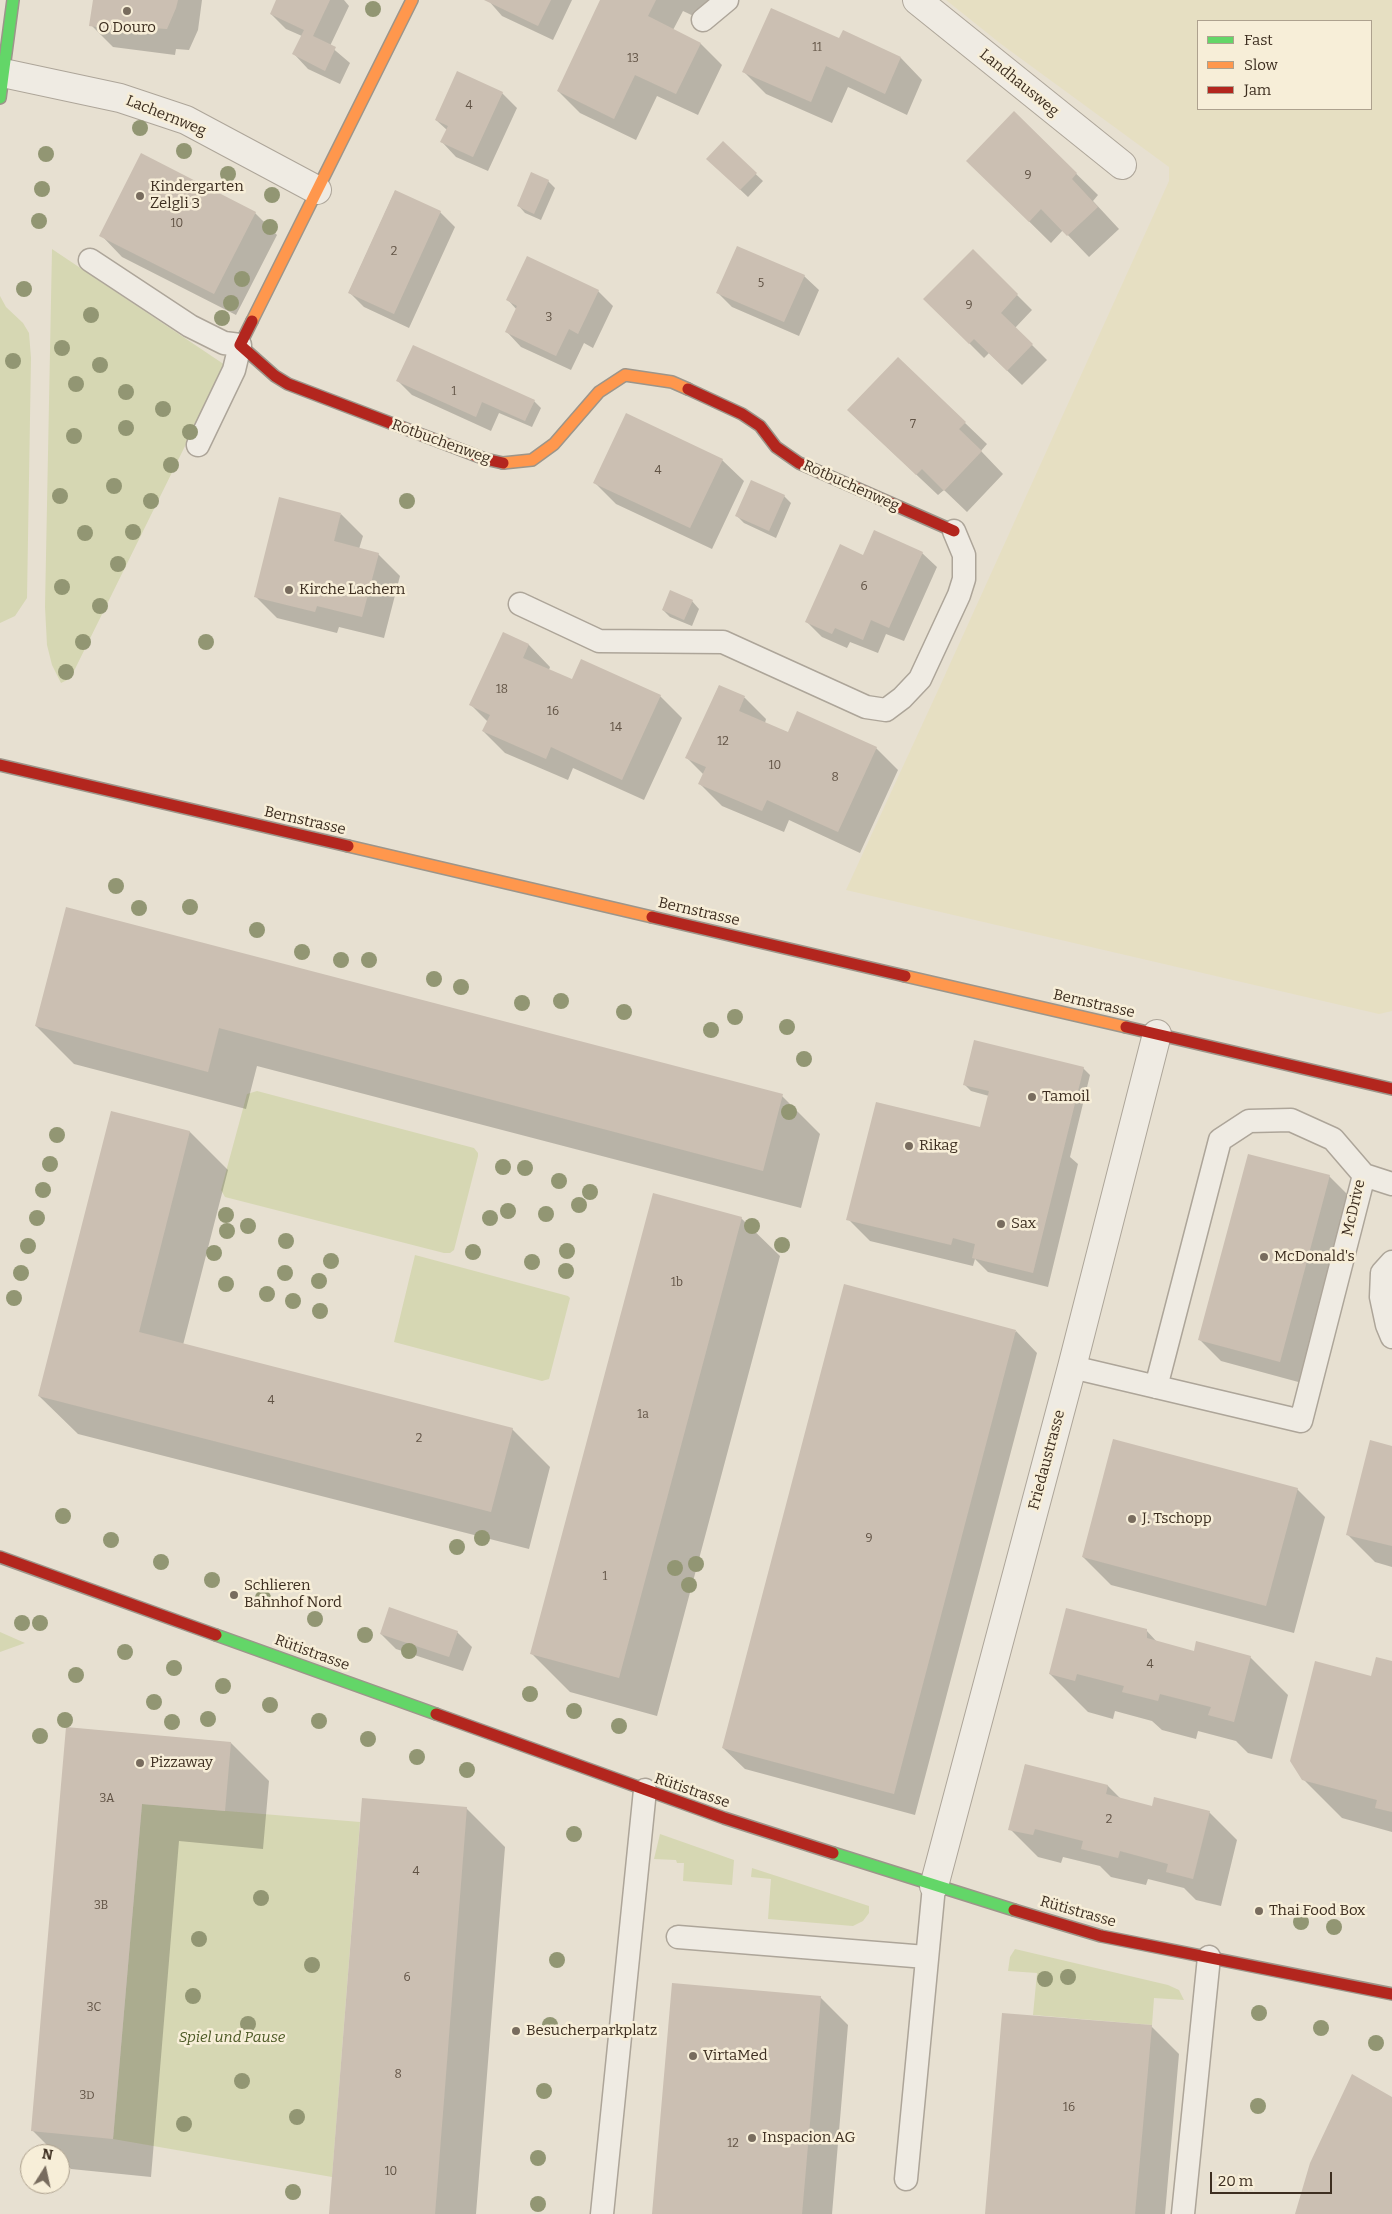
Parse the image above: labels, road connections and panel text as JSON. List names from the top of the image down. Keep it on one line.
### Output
{"streets":{"street":["Landhausweg","Lachernweg","Rotbuchenweg","Bernstrasse","Friedaustrasse","Rütistrasse"],"lane":["McDrive"]},"crossings":[["Bernstrasse","Friedaustrasse"],["Friedaustrasse","Rütistrasse"]],"parks":["Spiel und Pause"],"places":["O Douro","Kindergarten Zelgli 3","Kirche Lachern","Tamoil","Rikag","Sax","McDonald's","J. Tschopp","Schlieren Bahnhof Nord","Pizzaway","Thai Food Box","Besucherparkplatz","VirtaMed","Inspacion AG"],"house_numbers":["11","13","4","9","10","2","5","9","3","1","7","4","6","18","16","14","12","10","8","1b","4","1a","2","9","1","4","3A","2","4","3B","6","3C","8","3D","16","12","10"],"legend":["Fast","Slow","Jam"],"scale_bar":"20 m","north":"top"}
